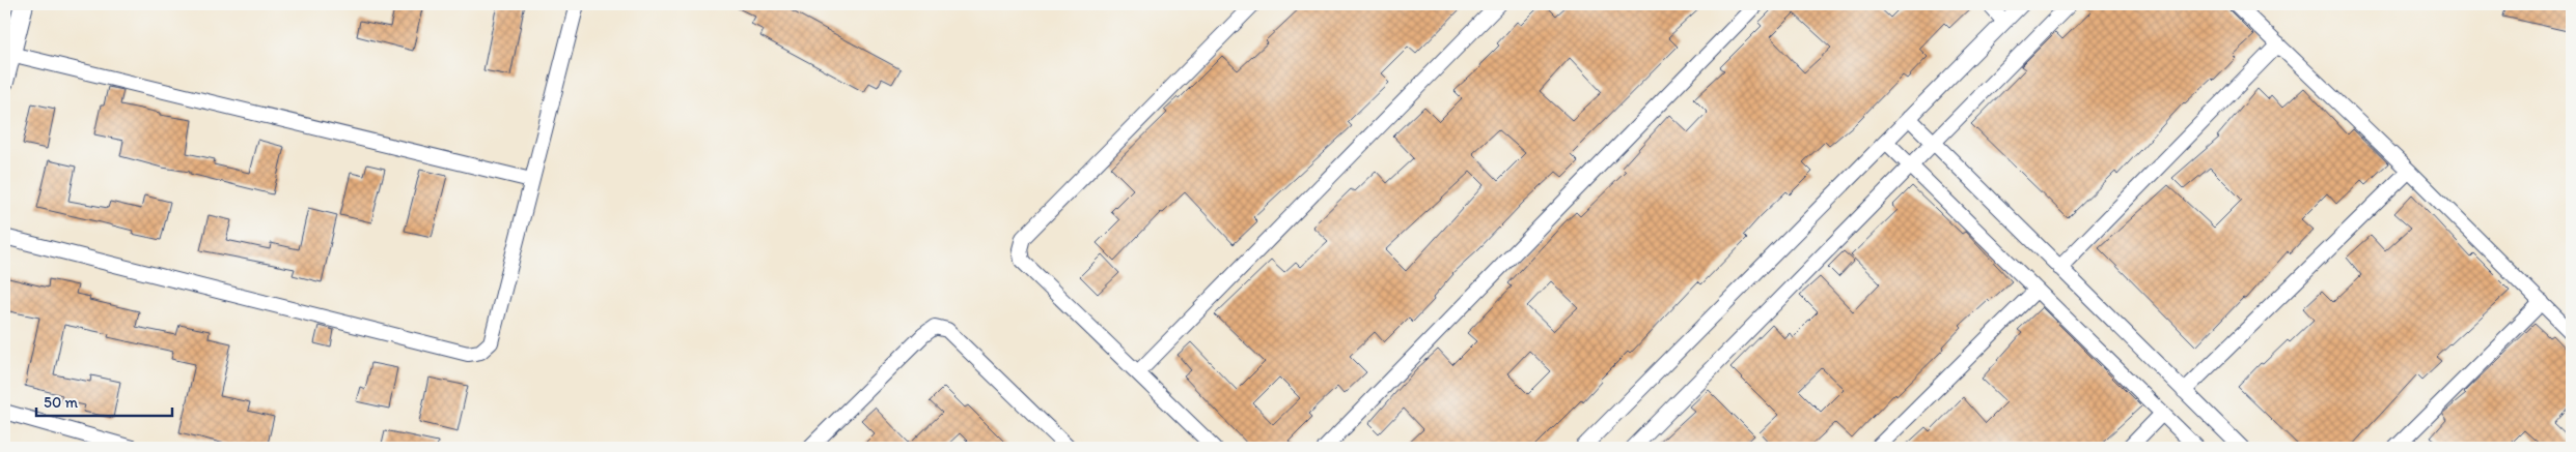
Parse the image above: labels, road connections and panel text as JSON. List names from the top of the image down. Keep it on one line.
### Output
{"scale_bar":"50 m"}
